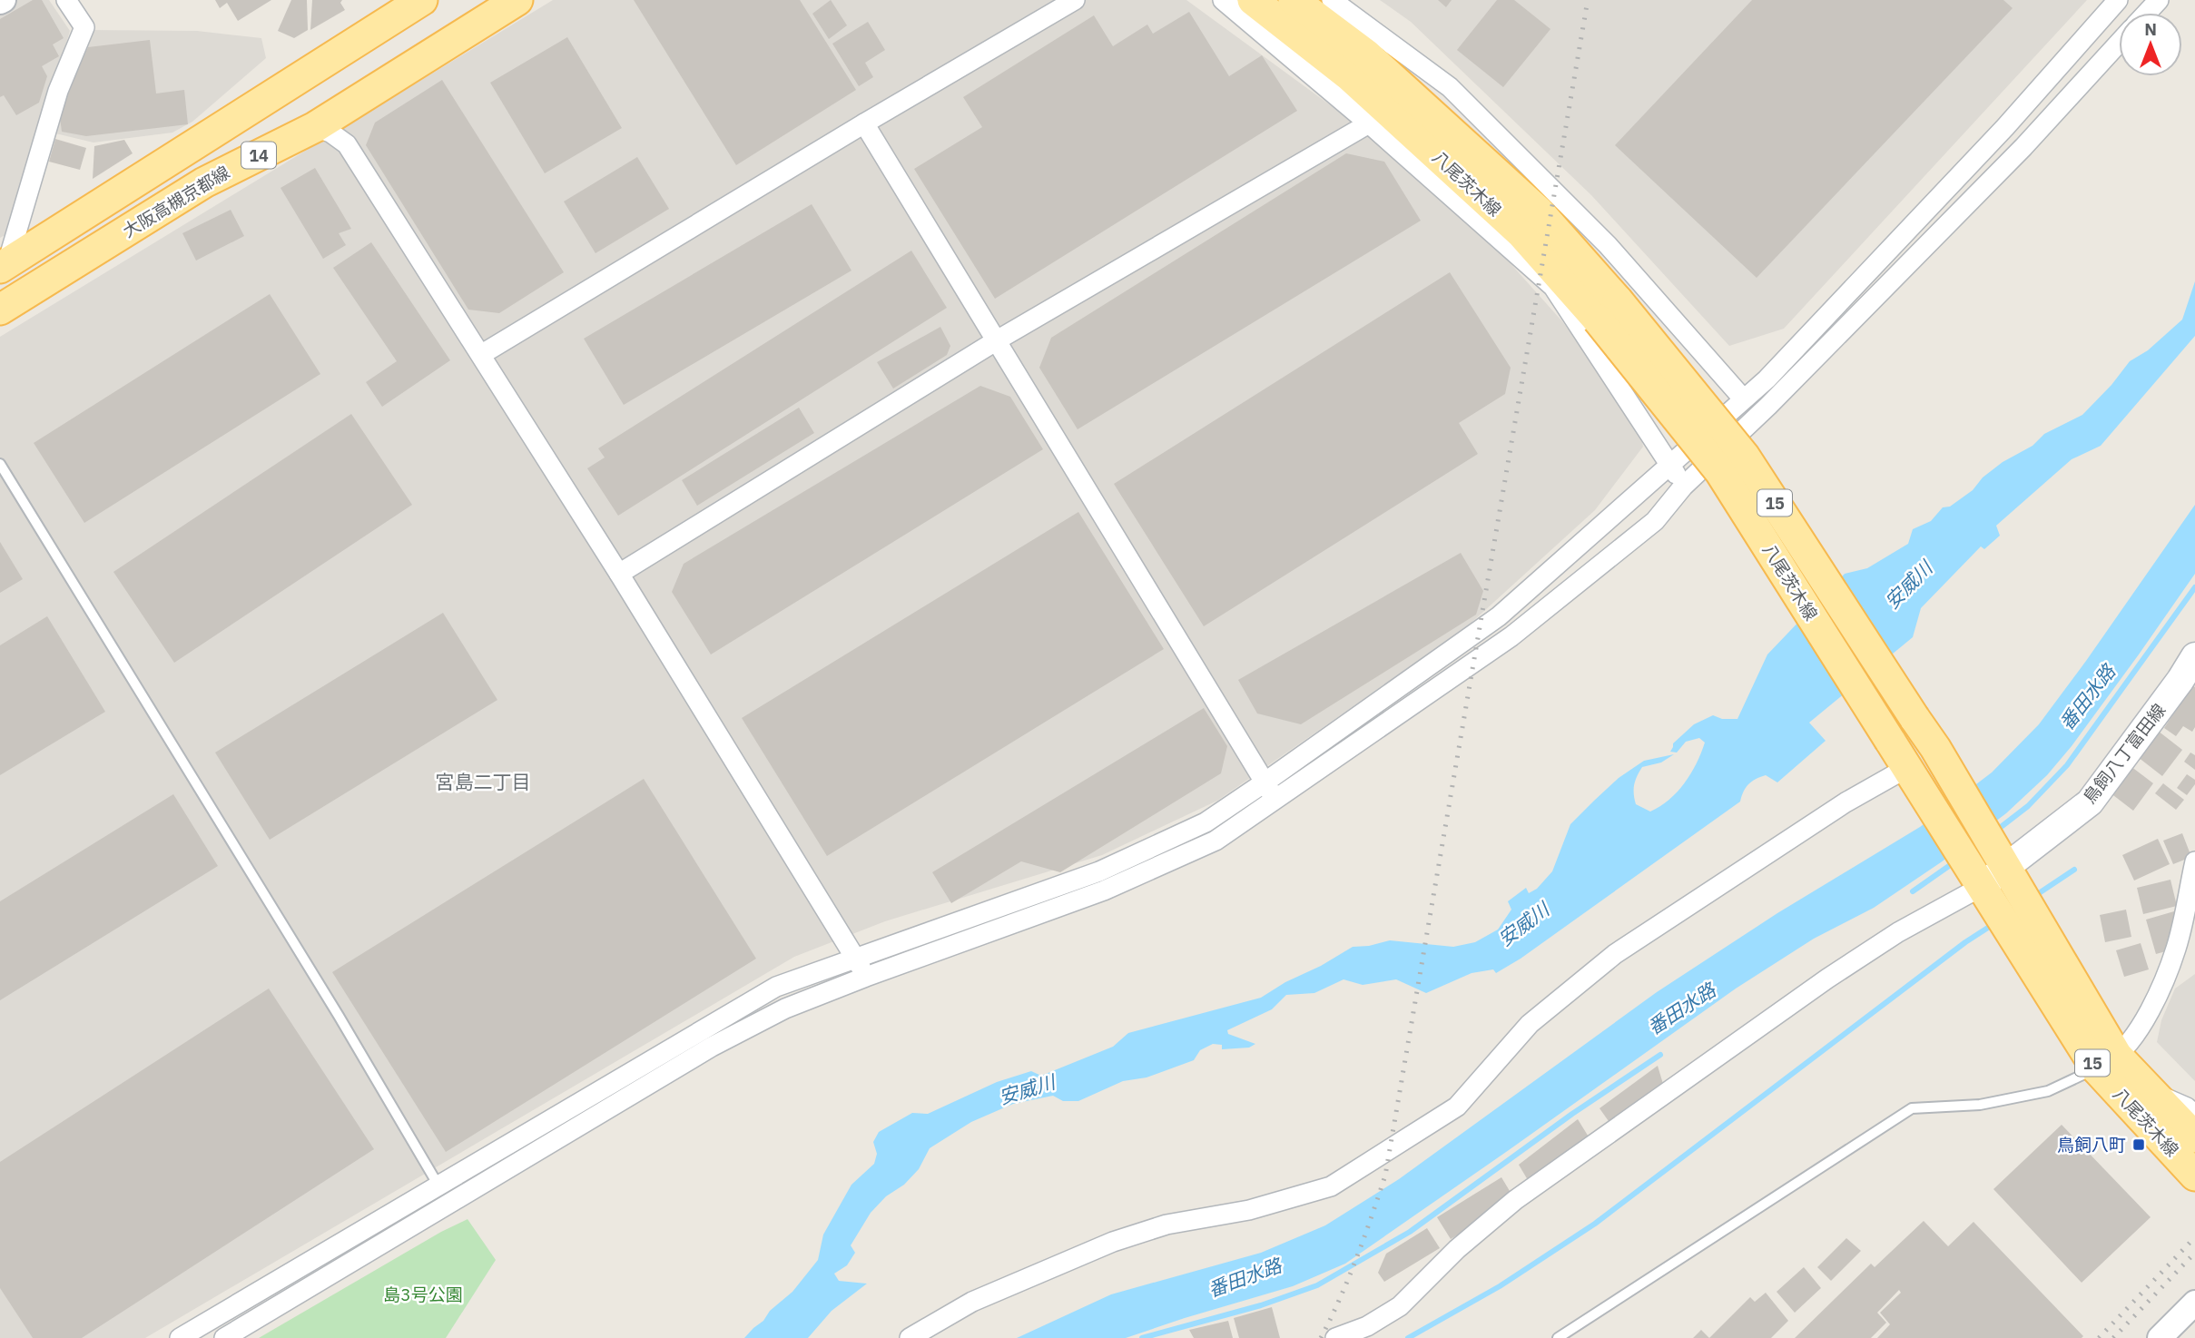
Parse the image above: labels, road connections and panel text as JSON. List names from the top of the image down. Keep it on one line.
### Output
{"streets":{"main road":["14","八尾茨木線","大阪高槻京都線","15","鳥飼八丁富田線"]},"crossings":[["八尾茨木線","鳥飼八丁富田線"]],"districts":["宮島二丁目"],"water":["安威川","番田水路"],"parks":["島3号公園"],"places":{"transit":["鳥飼八町"]},"north":"top"}
